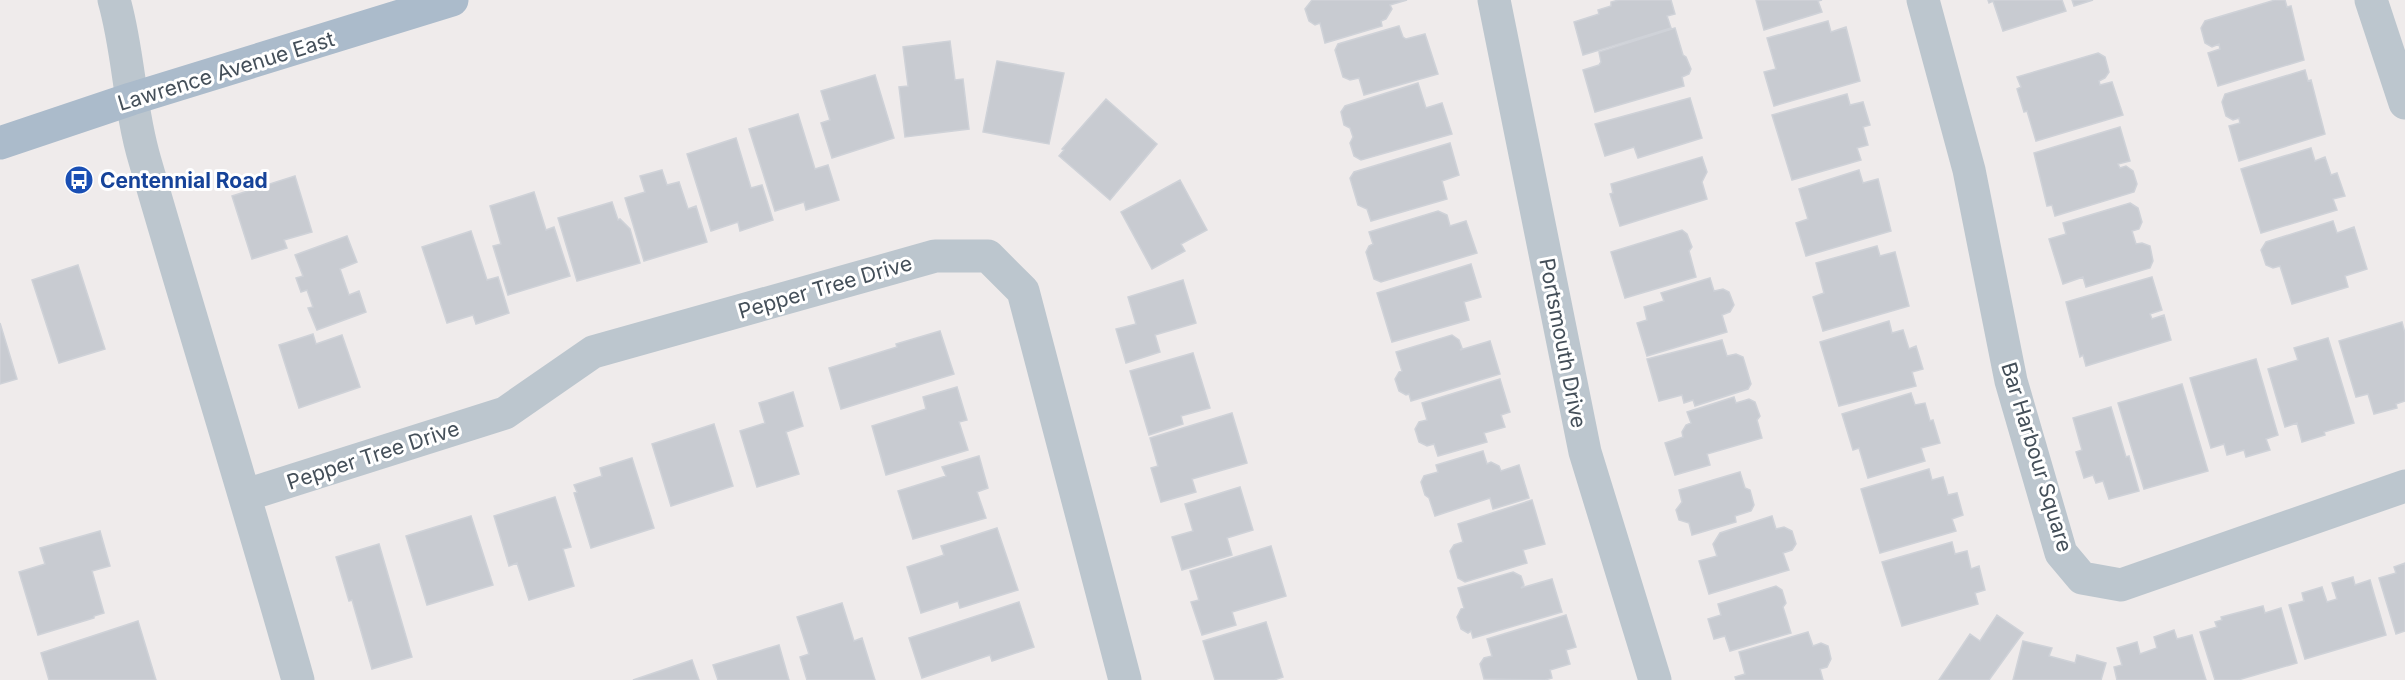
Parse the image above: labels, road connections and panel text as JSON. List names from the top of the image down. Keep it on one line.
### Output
{"streets":{"main road":["Lawrence Avenue East"],"street":["Pepper Tree Drive","Portsmouth Drive","Bar Harbour Square"]},"places":{"bus stop":["Centennial Road"]}}
